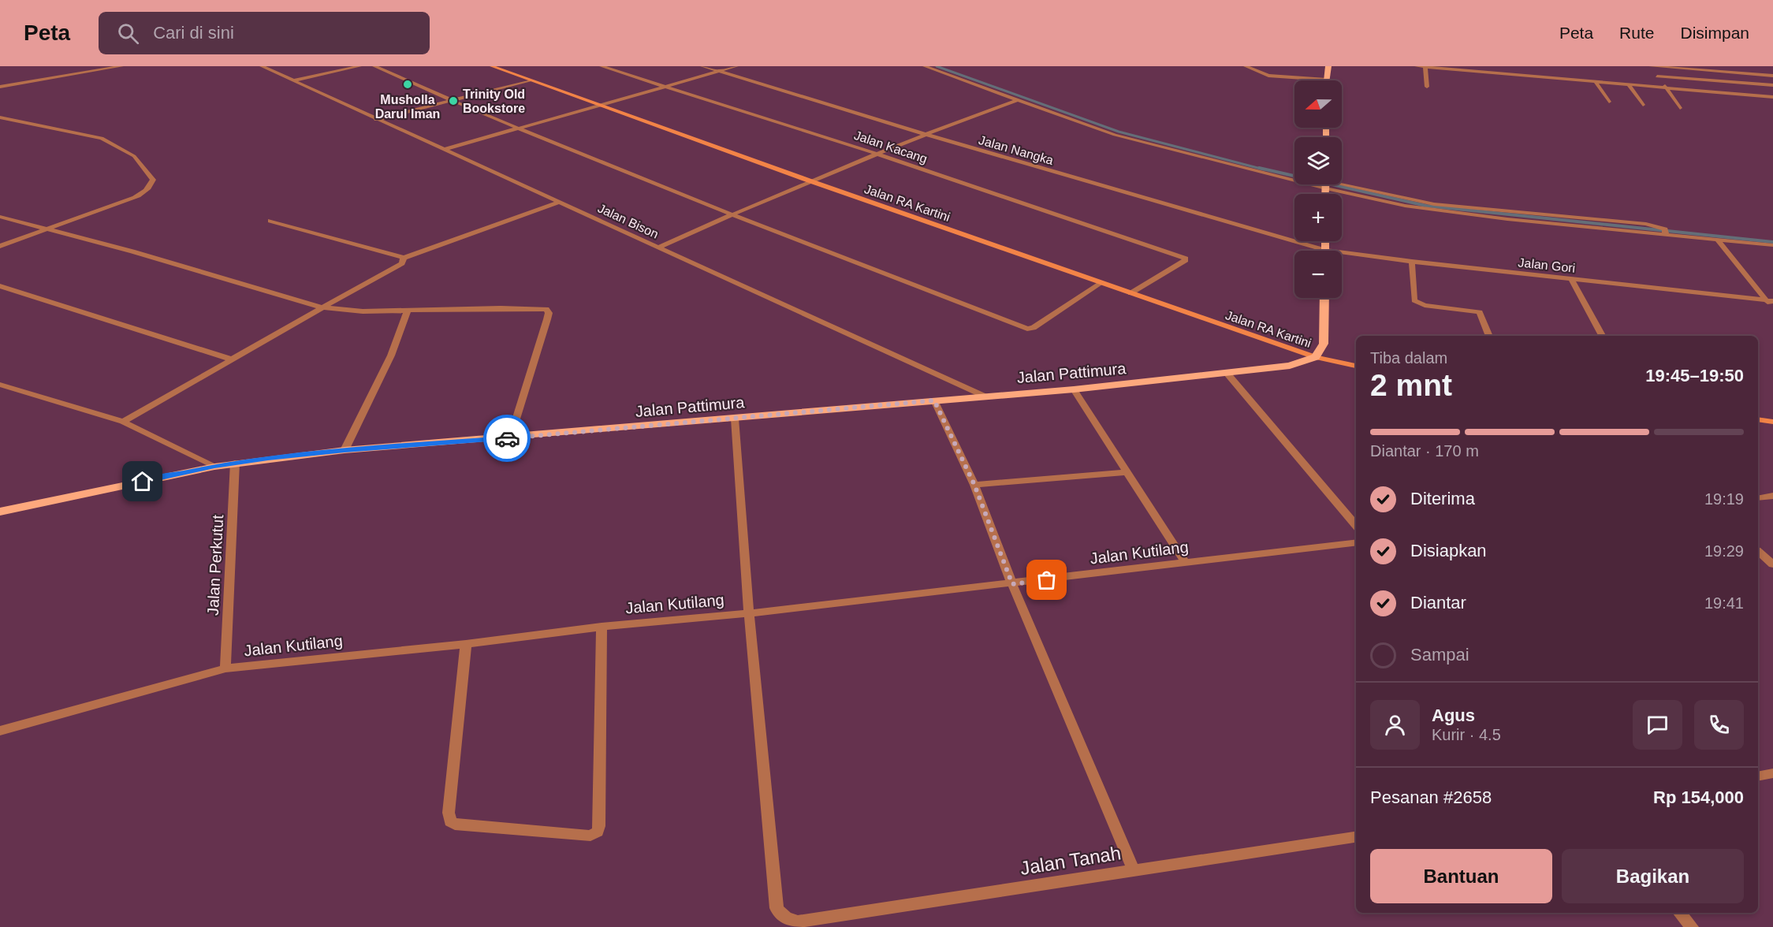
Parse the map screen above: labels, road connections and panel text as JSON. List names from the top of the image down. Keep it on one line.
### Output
{"streets":{"main road":["Jalan RA Kartini","Jalan Pattimura"],"street":["Jalan Kacang","Jalan Nangka","Jalan Bison","Jalan Gori","Jalan Kutilang","Jalan Perkutut","Jalan Tanah"]},"crossings":[["Jalan Kacang","Jalan RA Kartini"],["Jalan RA Kartini","Jalan Pattimura"],["Jalan Bison","Jalan Pattimura"],["Jalan Pattimura","Jalan Perkutut"],["Jalan Kutilang","Jalan Perkutut"],["Jalan Kutilang","Jalan Tanah"]],"places":["Musholla Darul Iman","Trinity Old Bookstore"],"north":"left","page":{"header":"Peta","search":"Cari di sini","nav":["Peta","Rute","Disimpan"],"map_buttons":["+","−"],"heading":["2 mnt","Tiba dalam","19:45–19:50"],"panel":["Agus","Kurir · 4.5","Pesanan #2658","Rp 154,000"],"bar":"Diantar · 170 m","list":[["Diterima","19:19"],["Disiapkan","19:29"],["Diantar","19:41"],"Sampai"],"buttons":["Bantuan","Bagikan"]}}
